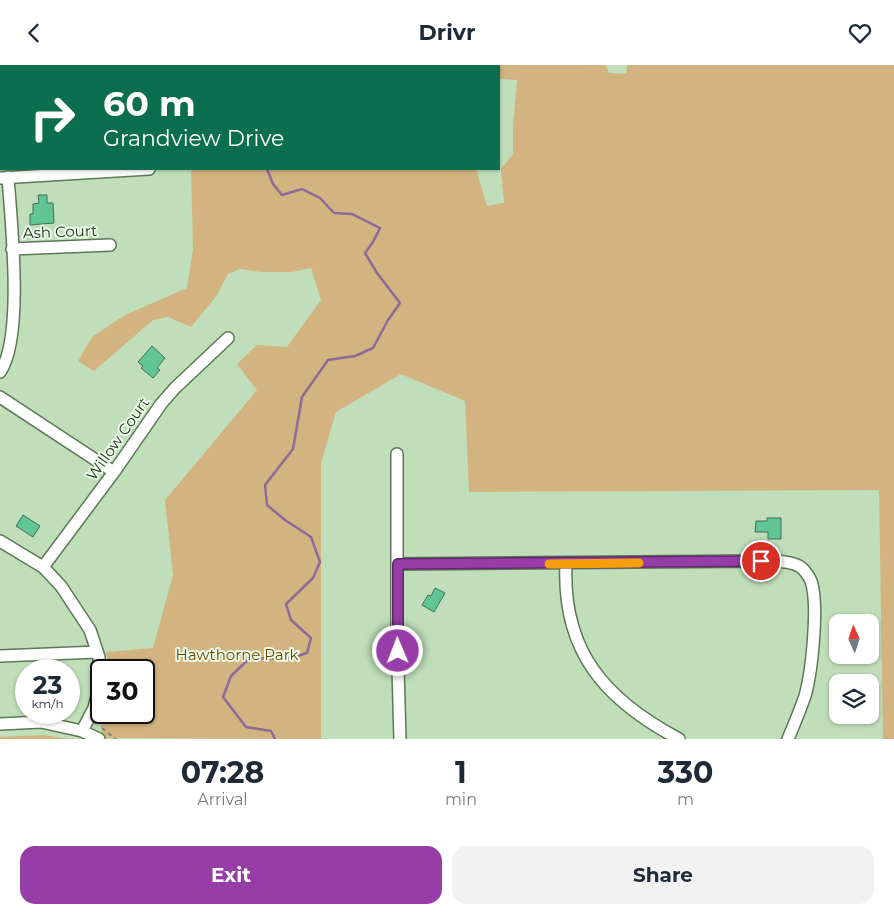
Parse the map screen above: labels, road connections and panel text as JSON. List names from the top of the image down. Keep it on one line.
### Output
{"streets":{"street":["Ash Court","Willow Court"]},"parks":["Hawthorne Park"],"north":"top","page":{"header":"Drivr","turn":["60 m","Grandview Drive"],"speed":"23 km/h","limit":"30","eta":["07:28","Arrival","1","min","330","m"],"buttons":["Exit","Share"]}}
